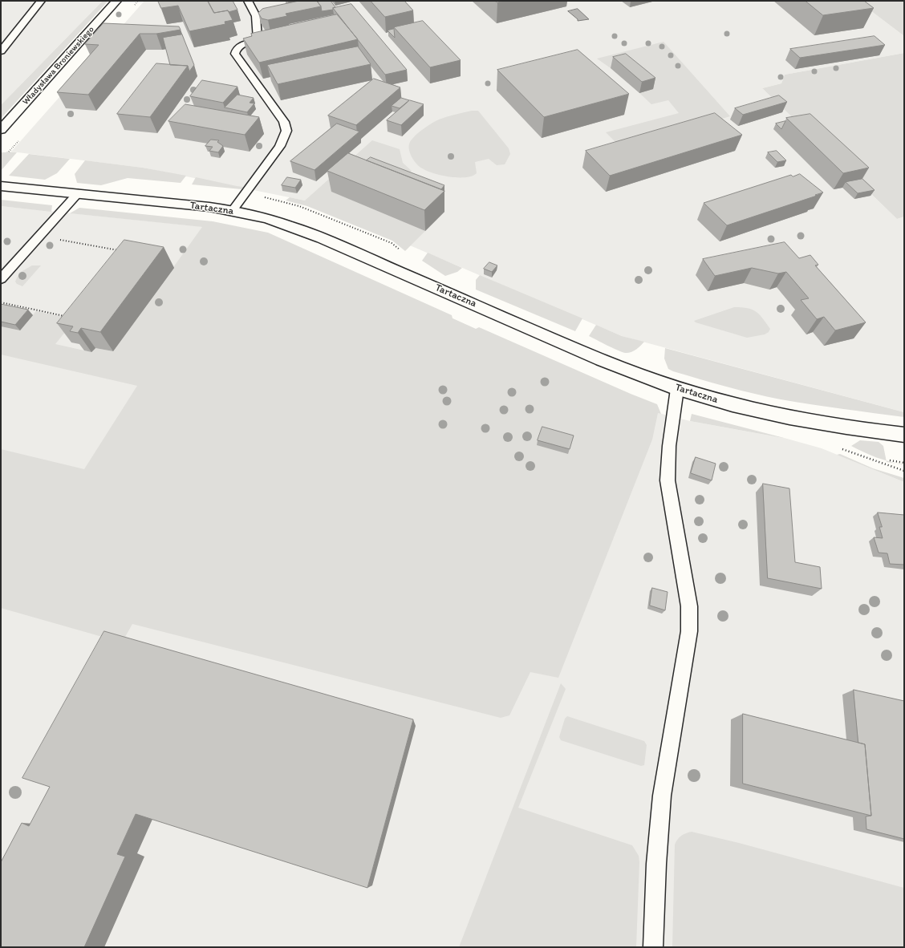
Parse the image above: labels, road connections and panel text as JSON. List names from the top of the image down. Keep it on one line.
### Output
{"streets":{"street":["Władysława Broniewskiego","Tartaczna"]}}
